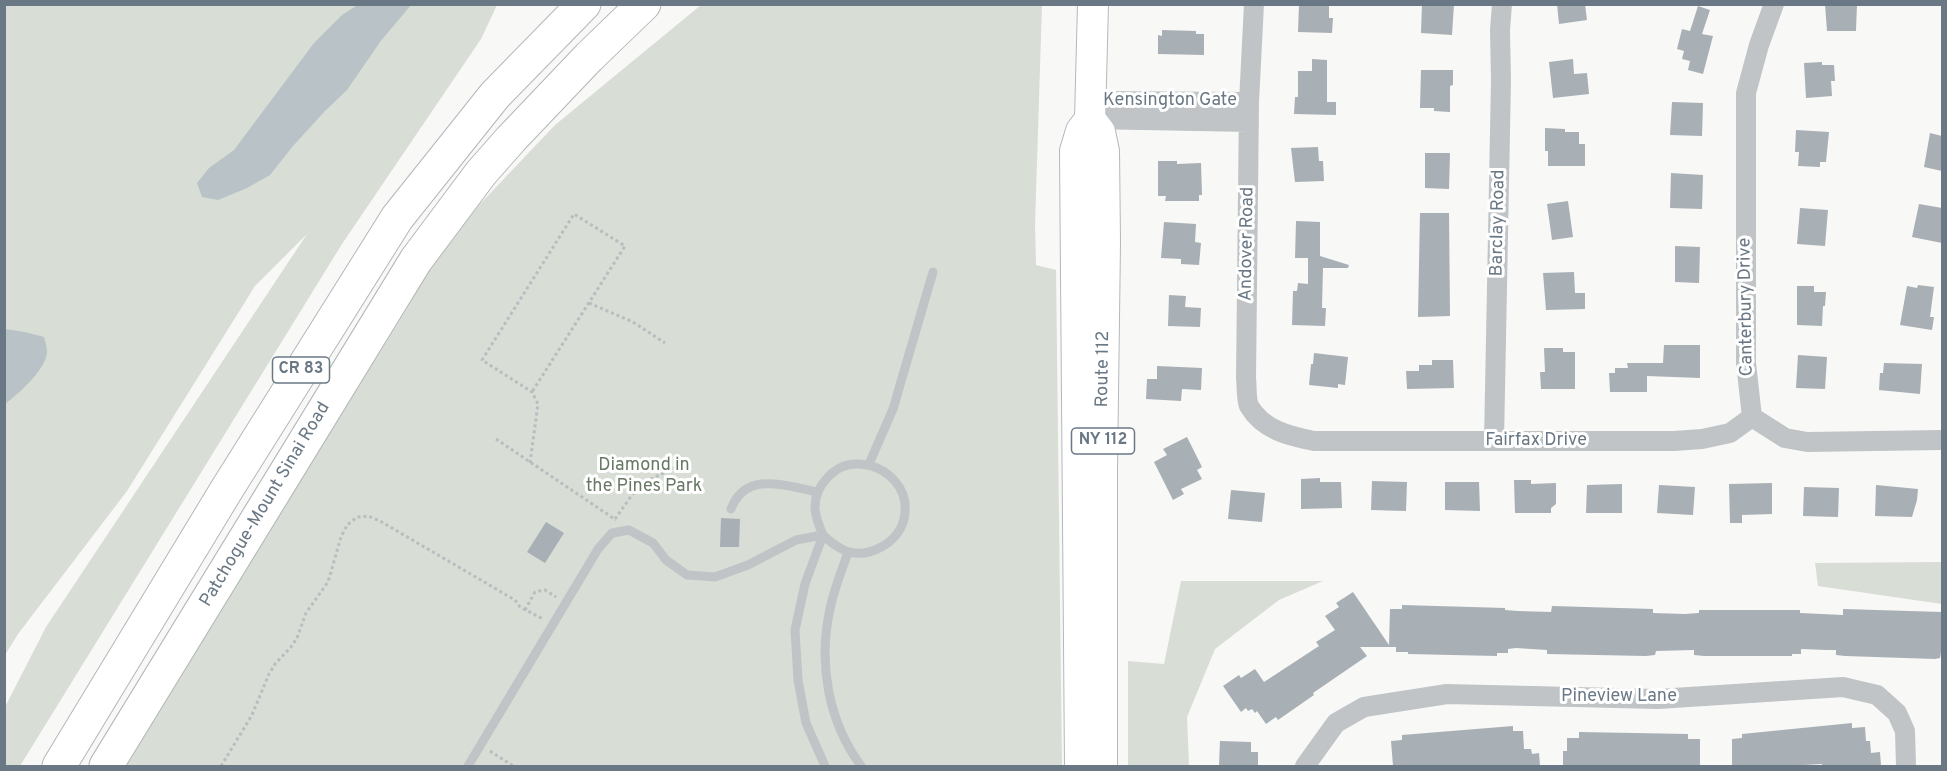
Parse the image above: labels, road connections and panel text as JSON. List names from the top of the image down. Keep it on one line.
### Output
{"streets":{"highway":["CR 83","Patchogue-Mount Sinai Road"],"main road":["Route 112","NY 112"],"street":["Kensington Gate","Barclay Road","Andover Road","Canterbury Drive","Fairfax Drive","Pineview Lane"]},"crossings":[["Kensington Gate","Andover Road"],["Kensington Gate","Route 112"],["Barclay Road","Fairfax Drive"],["Andover Road","Fairfax Drive"],["Canterbury Drive","Fairfax Drive"]],"parks":["Diamond in the Pines Park"]}
